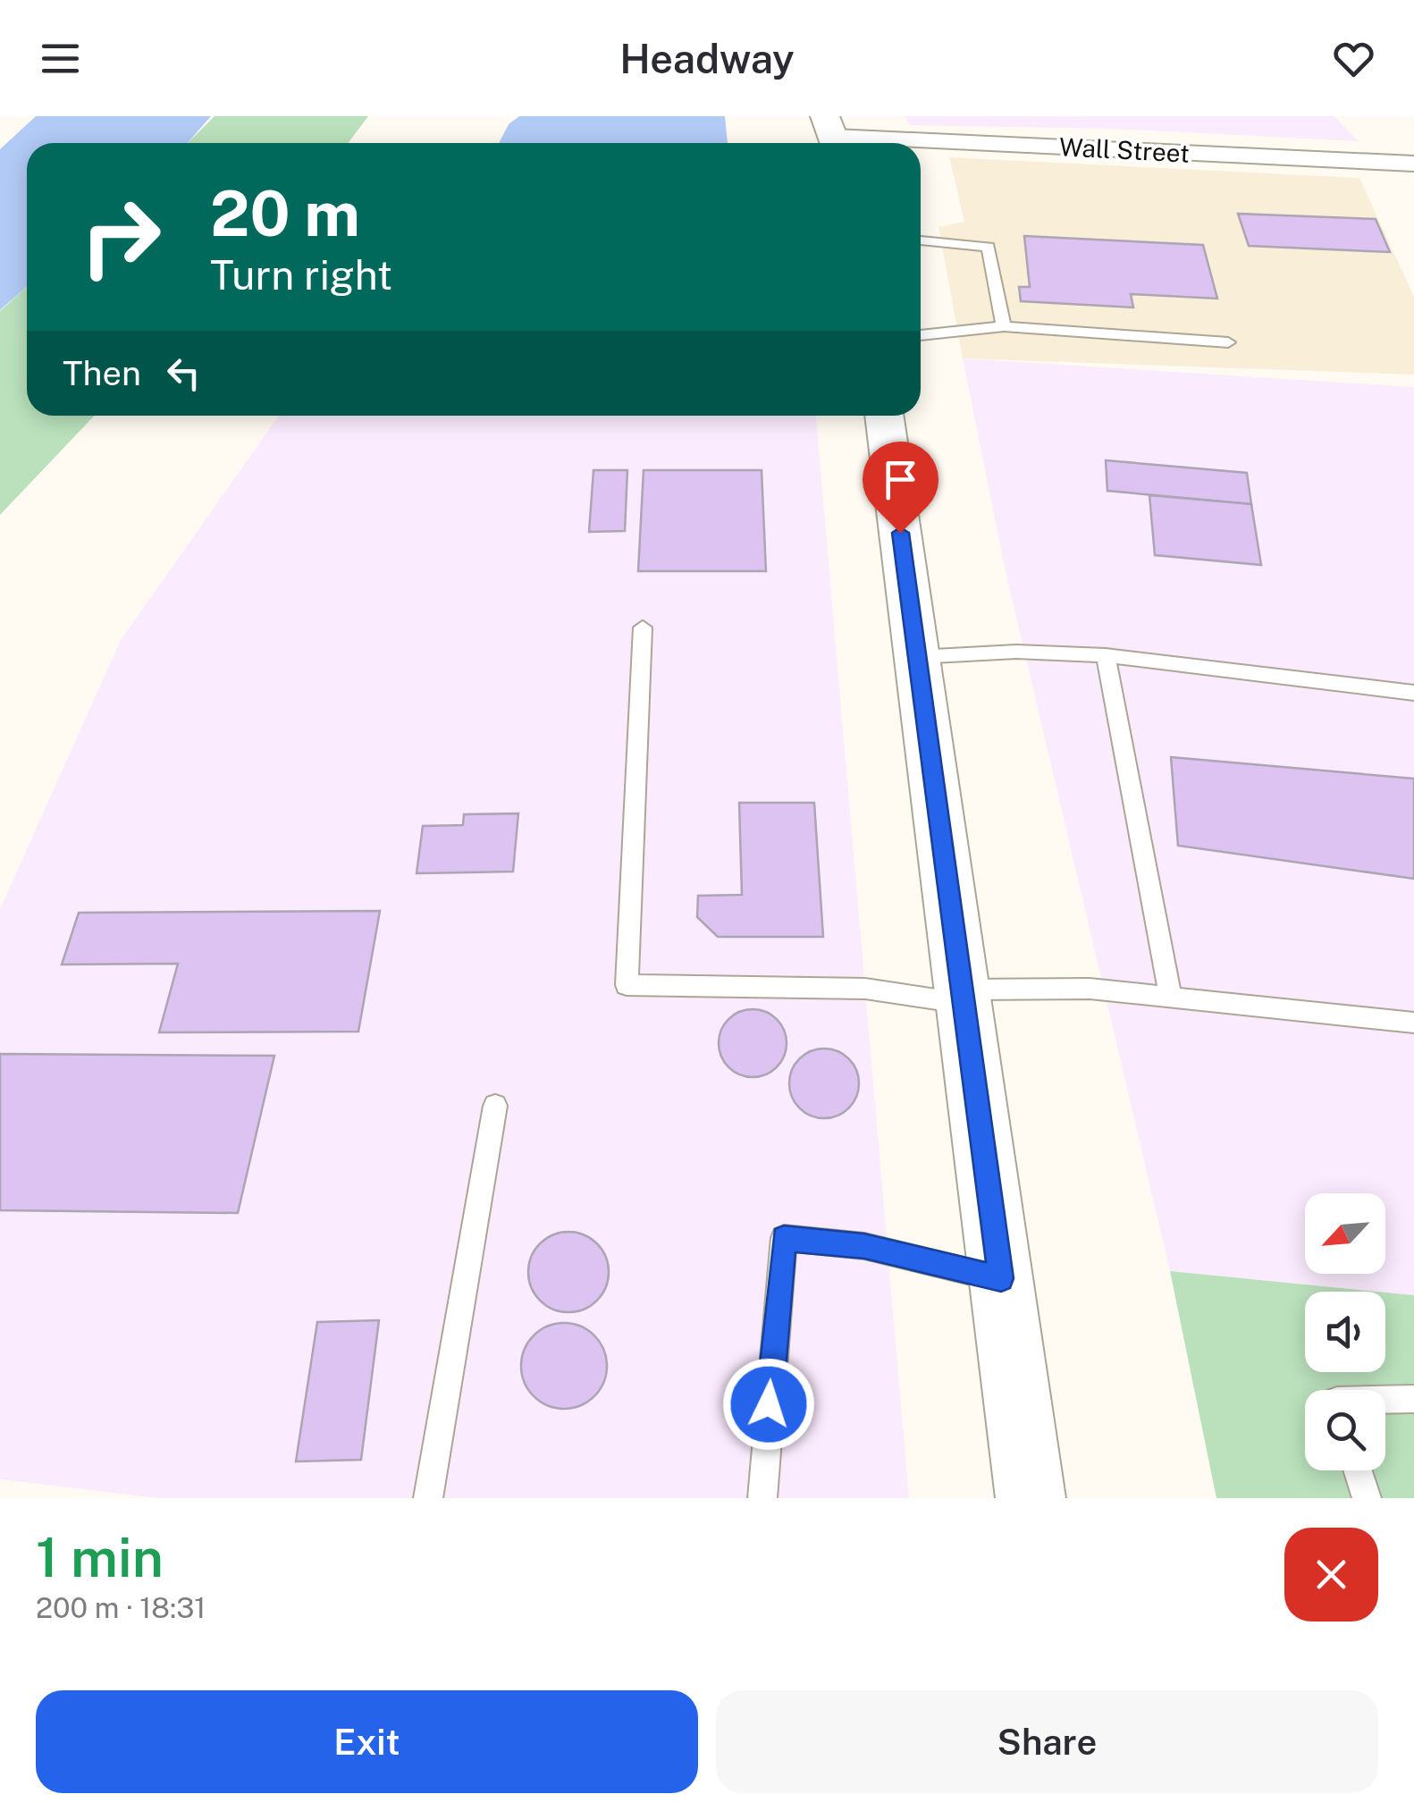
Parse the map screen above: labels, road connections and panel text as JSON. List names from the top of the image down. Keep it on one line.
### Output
{"streets":{"street":["Wall Street"]},"north":"bottom left","page":{"header":"Headway","turn":["20 m","Turn right"],"then":"Then","heading":["1 min","200 m · 18:31"],"buttons":["Exit","Share"]}}
